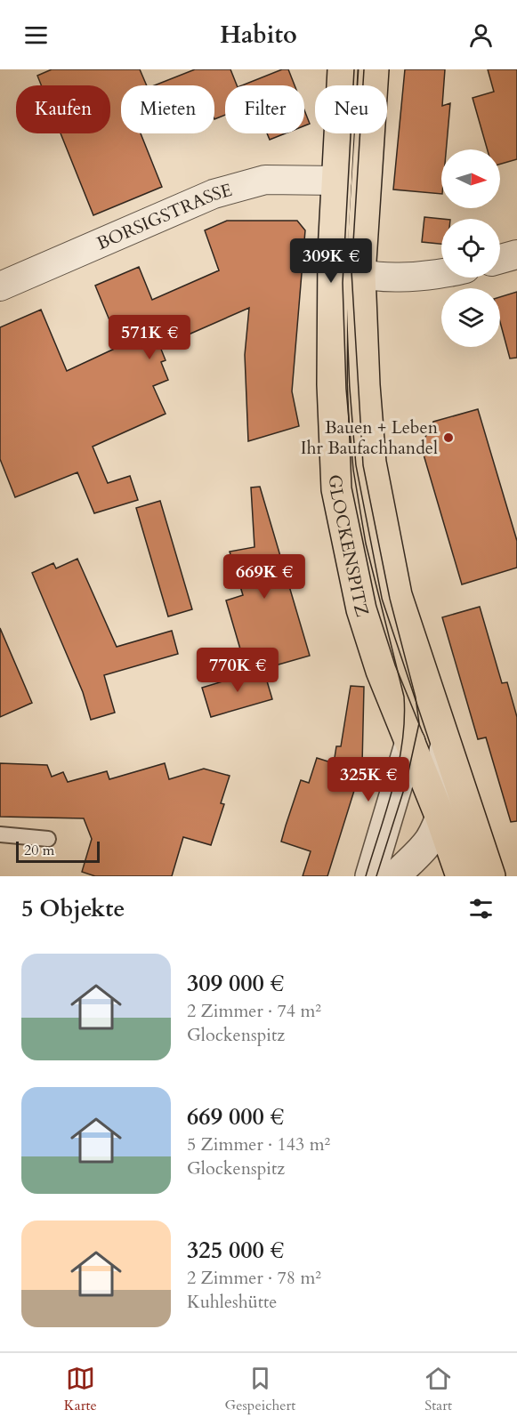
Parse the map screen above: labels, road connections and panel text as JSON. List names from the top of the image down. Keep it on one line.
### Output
{"streets":{"main road":["GLOCKENSPITZ"],"street":["BORSIGSTRASSE"]},"crossings":[["BORSIGSTRASSE","GLOCKENSPITZ"]],"places":["Bauen + Leben Ihr Baufachhandel"],"scale_bar":"20 m","north":"right","page":{"header":"Habito","chip":["Kaufen","Mieten","Filter","Neu"],"price":["309K €","571K €","669K €","770K €","325K €"],"scale":"20 m","heading":"5 Objekte","list":[{"name":"309 000 €","note":"2 Zimmer · 74 m² · Glockenspitz"},{"name":"669 000 €","note":"5 Zimmer · 143 m² · Glockenspitz"},{"name":"325 000 €","note":"2 Zimmer · 78 m² · Kuhleshütte"}],"tabs":["Karte","Gespeichert","Start"]}}
